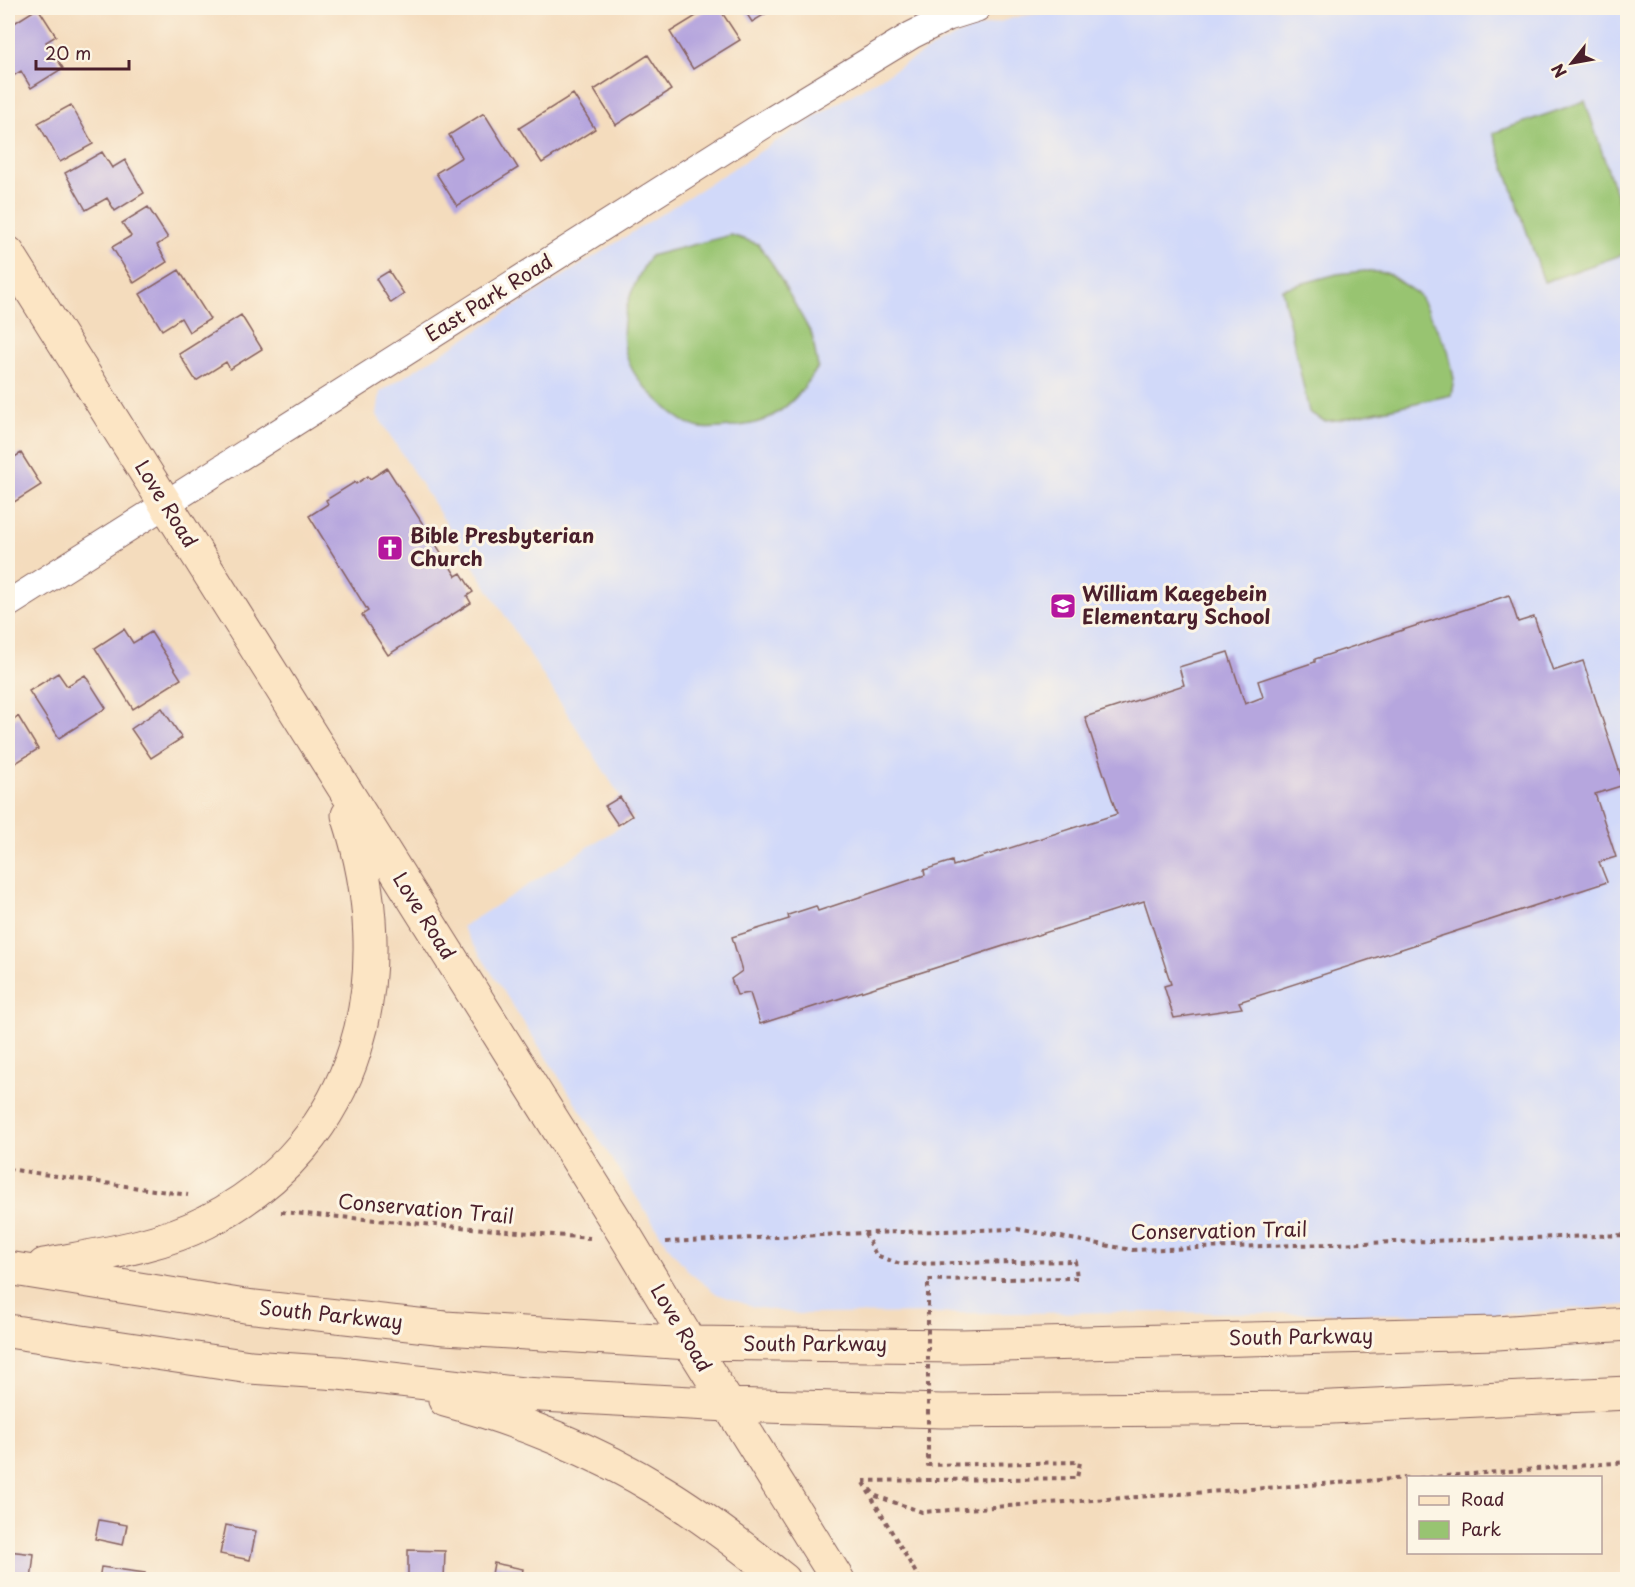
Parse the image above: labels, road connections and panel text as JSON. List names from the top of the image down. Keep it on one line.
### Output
{"streets":{"main road":["Love Road","South Parkway"],"street":["East Park Road"],"path":["Conservation Trail"]},"crossings":[["East Park Road","Love Road"],["Love Road","South Parkway"]],"places":{"church":["Bible Presbyterian Church"],"school or university":["William Kaegebein Elementary School"]},"legend":["Road","Park"],"scale_bar":"20 m","north":"bottom left"}
